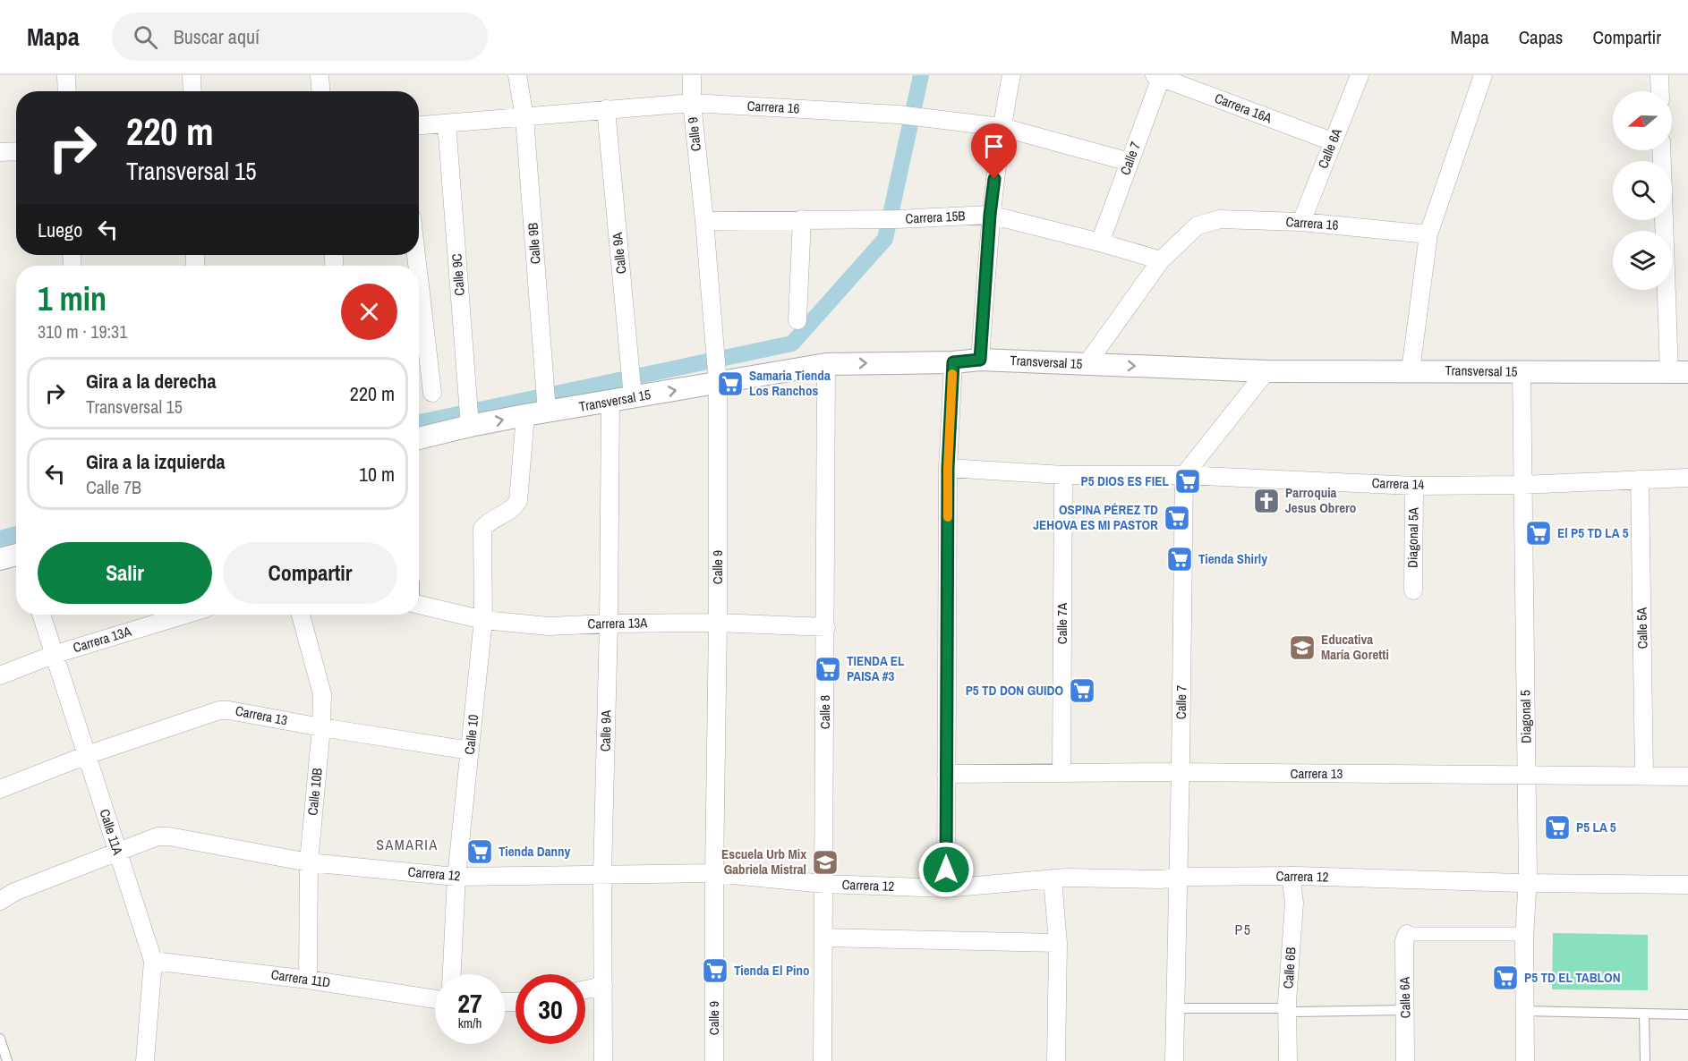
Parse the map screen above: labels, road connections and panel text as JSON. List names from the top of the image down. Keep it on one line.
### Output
{"streets":{"street":["Carrera 16","Carrera 16A","Calle 9","Calle 6A","Calle 7","Carrera 15B","Calle 9B","Calle 9A","Calle 9C","Transversal 15","Carrera 14","Diagonal 5A","Carrera 13A","Calle 7A","Calle 5A","Calle 8","Carrera 13","Diagonal 5","Calle 10","Calle 10B","Calle 11A","Carrera 12","Calle 6B","Carrera 11D"]},"crossings":[["Carrera 16","Calle 9"],["Carrera 16","Calle 6A"],["Carrera 16","Calle 7"],["Carrera 16","Carrera 15B"],["Carrera 16","Calle 9B"],["Carrera 16","Calle 9A"],["Carrera 16","Calle 9C"],["Carrera 16A","Calle 6A"],["Carrera 16A","Calle 7"],["Calle 9","Carrera 15B"],["Calle 9","Transversal 15"],["Calle 9","Carrera 13A"],["Calle 9","Carrera 12"],["Calle 7","Carrera 15B"],["Calle 7","Carrera 14"],["Calle 7","Carrera 13"],["Calle 7","Carrera 12"],["Calle 9B","Transversal 15"],["Calle 9A","Transversal 15"],["Calle 9A","Carrera 13A"],["Calle 9A","Carrera 12"],["Calle 9C","Transversal 15"],["Transversal 15","Calle 8"],["Transversal 15","Diagonal 5"],["Transversal 15","Calle 10"],["Carrera 14","Diagonal 5A"],["Carrera 14","Calle 7A"],["Carrera 14","Calle 5A"],["Carrera 14","Diagonal 5"],["Carrera 13A","Calle 8"],["Carrera 13A","Calle 10"],["Carrera 13A","Calle 11A"],["Calle 7A","Carrera 13"],["Calle 5A","Carrera 13"],["Calle 8","Carrera 12"],["Carrera 13","Diagonal 5"],["Carrera 13","Calle 10"],["Carrera 13","Calle 10B"],["Carrera 13","Calle 11A"],["Diagonal 5","Carrera 12"],["Calle 10","Carrera 12"],["Calle 10B","Carrera 12"],["Calle 10B","Carrera 11D"],["Calle 11A","Carrera 12"],["Calle 11A","Carrera 11D"],["Carrera 12","Calle 6B"]],"one_way":["Transversal 15"],"districts":["SAMARIA","P5"],"places":{"supermarket":["Samaria Tienda Los Ranchos","P5 DIOS ES FIEL","OSPINA PÉREZ TD JEHOVA ES MI PASTOR","El P5 TD LA 5","Tienda Shirly","TIENDA EL PAISA #3","P5 TD DON GUIDO","P5 LA 5","Tienda Danny","Tienda El Pino","P5 TD EL TABLON"],"church":["Parroquia Jesus Obrero"],"school or university":["Educativa María Goretti","Escuela Urb Mix Gabriela Mistral"]},"north":"left","page":{"header":"Mapa","search":"Buscar aquí","nav":["Mapa","Capas","Compartir"],"turn":["220 m","Transversal 15"],"then":"Luego","heading":["1 min","310 m · 19:31"],"list":[{"name":"Gira a la derecha","note":"Transversal 15","value":"220 m"},{"name":"Gira a la izquierda","note":"Calle 7B","value":"10 m"}],"buttons":["Salir","Compartir"],"speed":"27 km/h","limit":"30"}}
